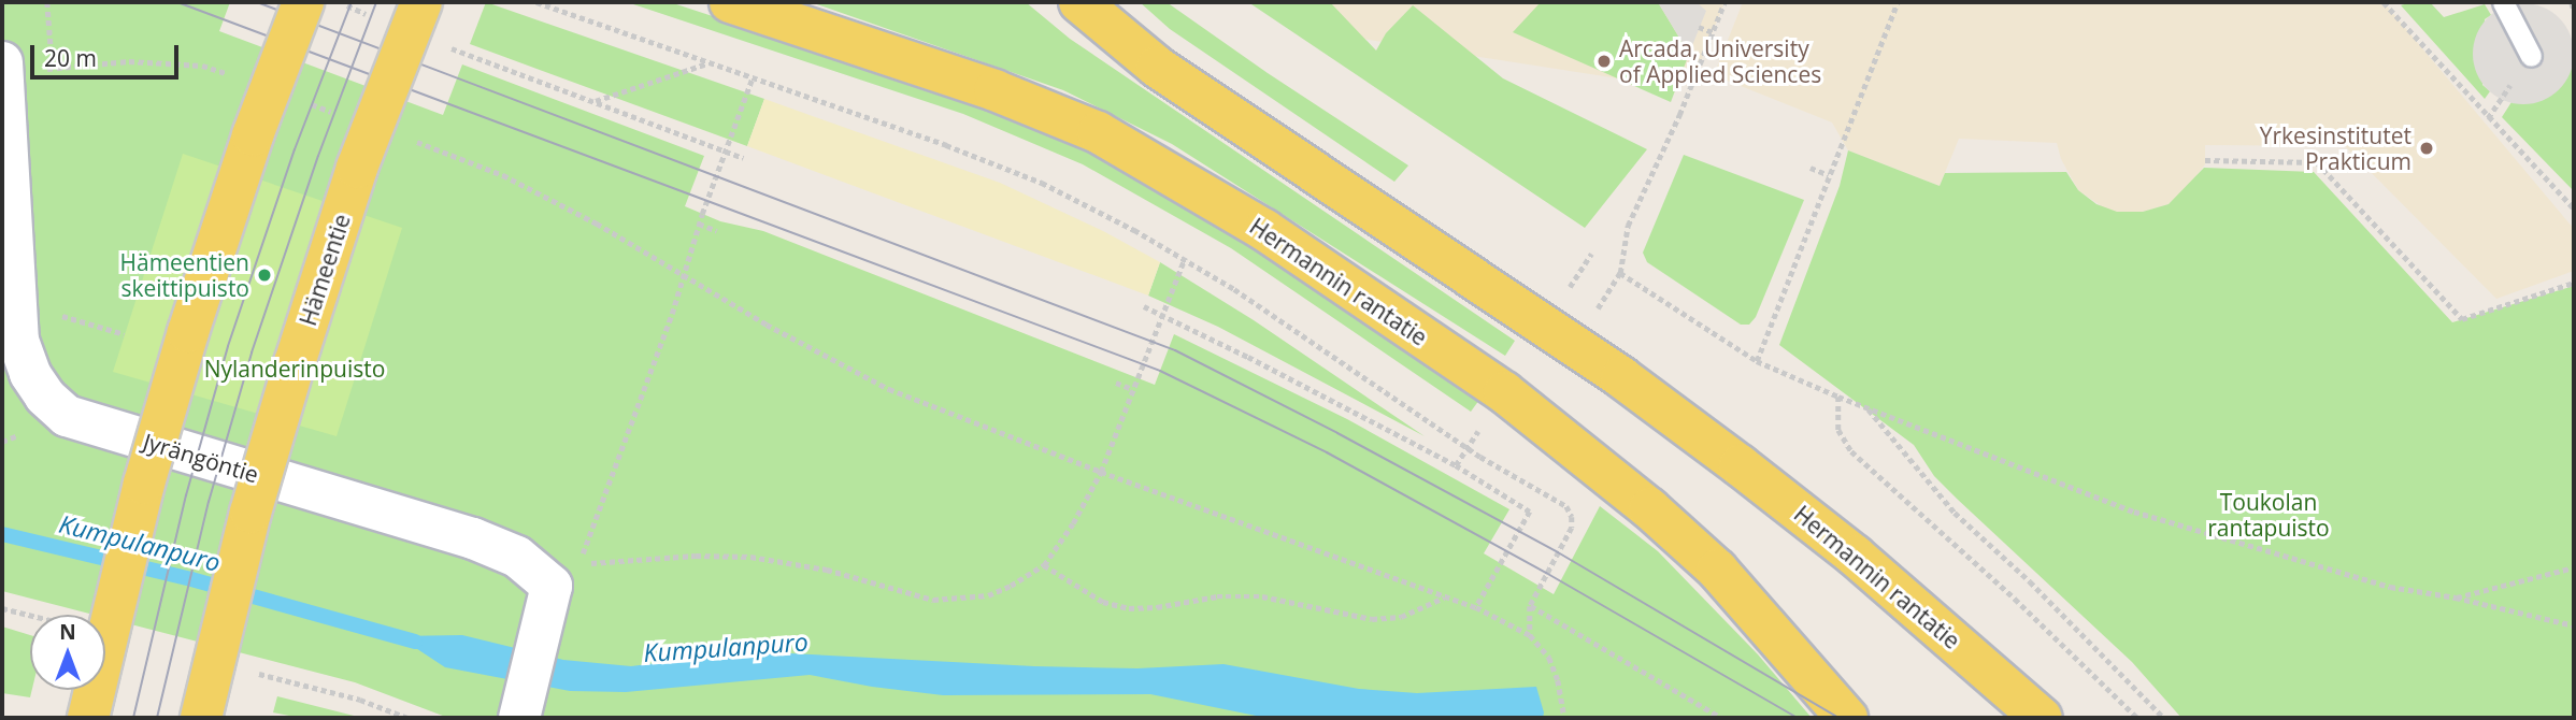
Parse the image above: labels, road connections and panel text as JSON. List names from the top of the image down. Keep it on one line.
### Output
{"streets":{"main road":["Hämeentie","Hermannin rantatie"],"street":["Jyrängöntie"]},"water":["Kumpulanpuro"],"parks":["Nylanderinpuisto","Toukolan rantapuisto"],"places":["Arcada, University of Applied Sciences","Yrkesinstitutet Prakticum","Hämeentien skeittipuisto"],"scale_bar":"20 m","north":"top"}
